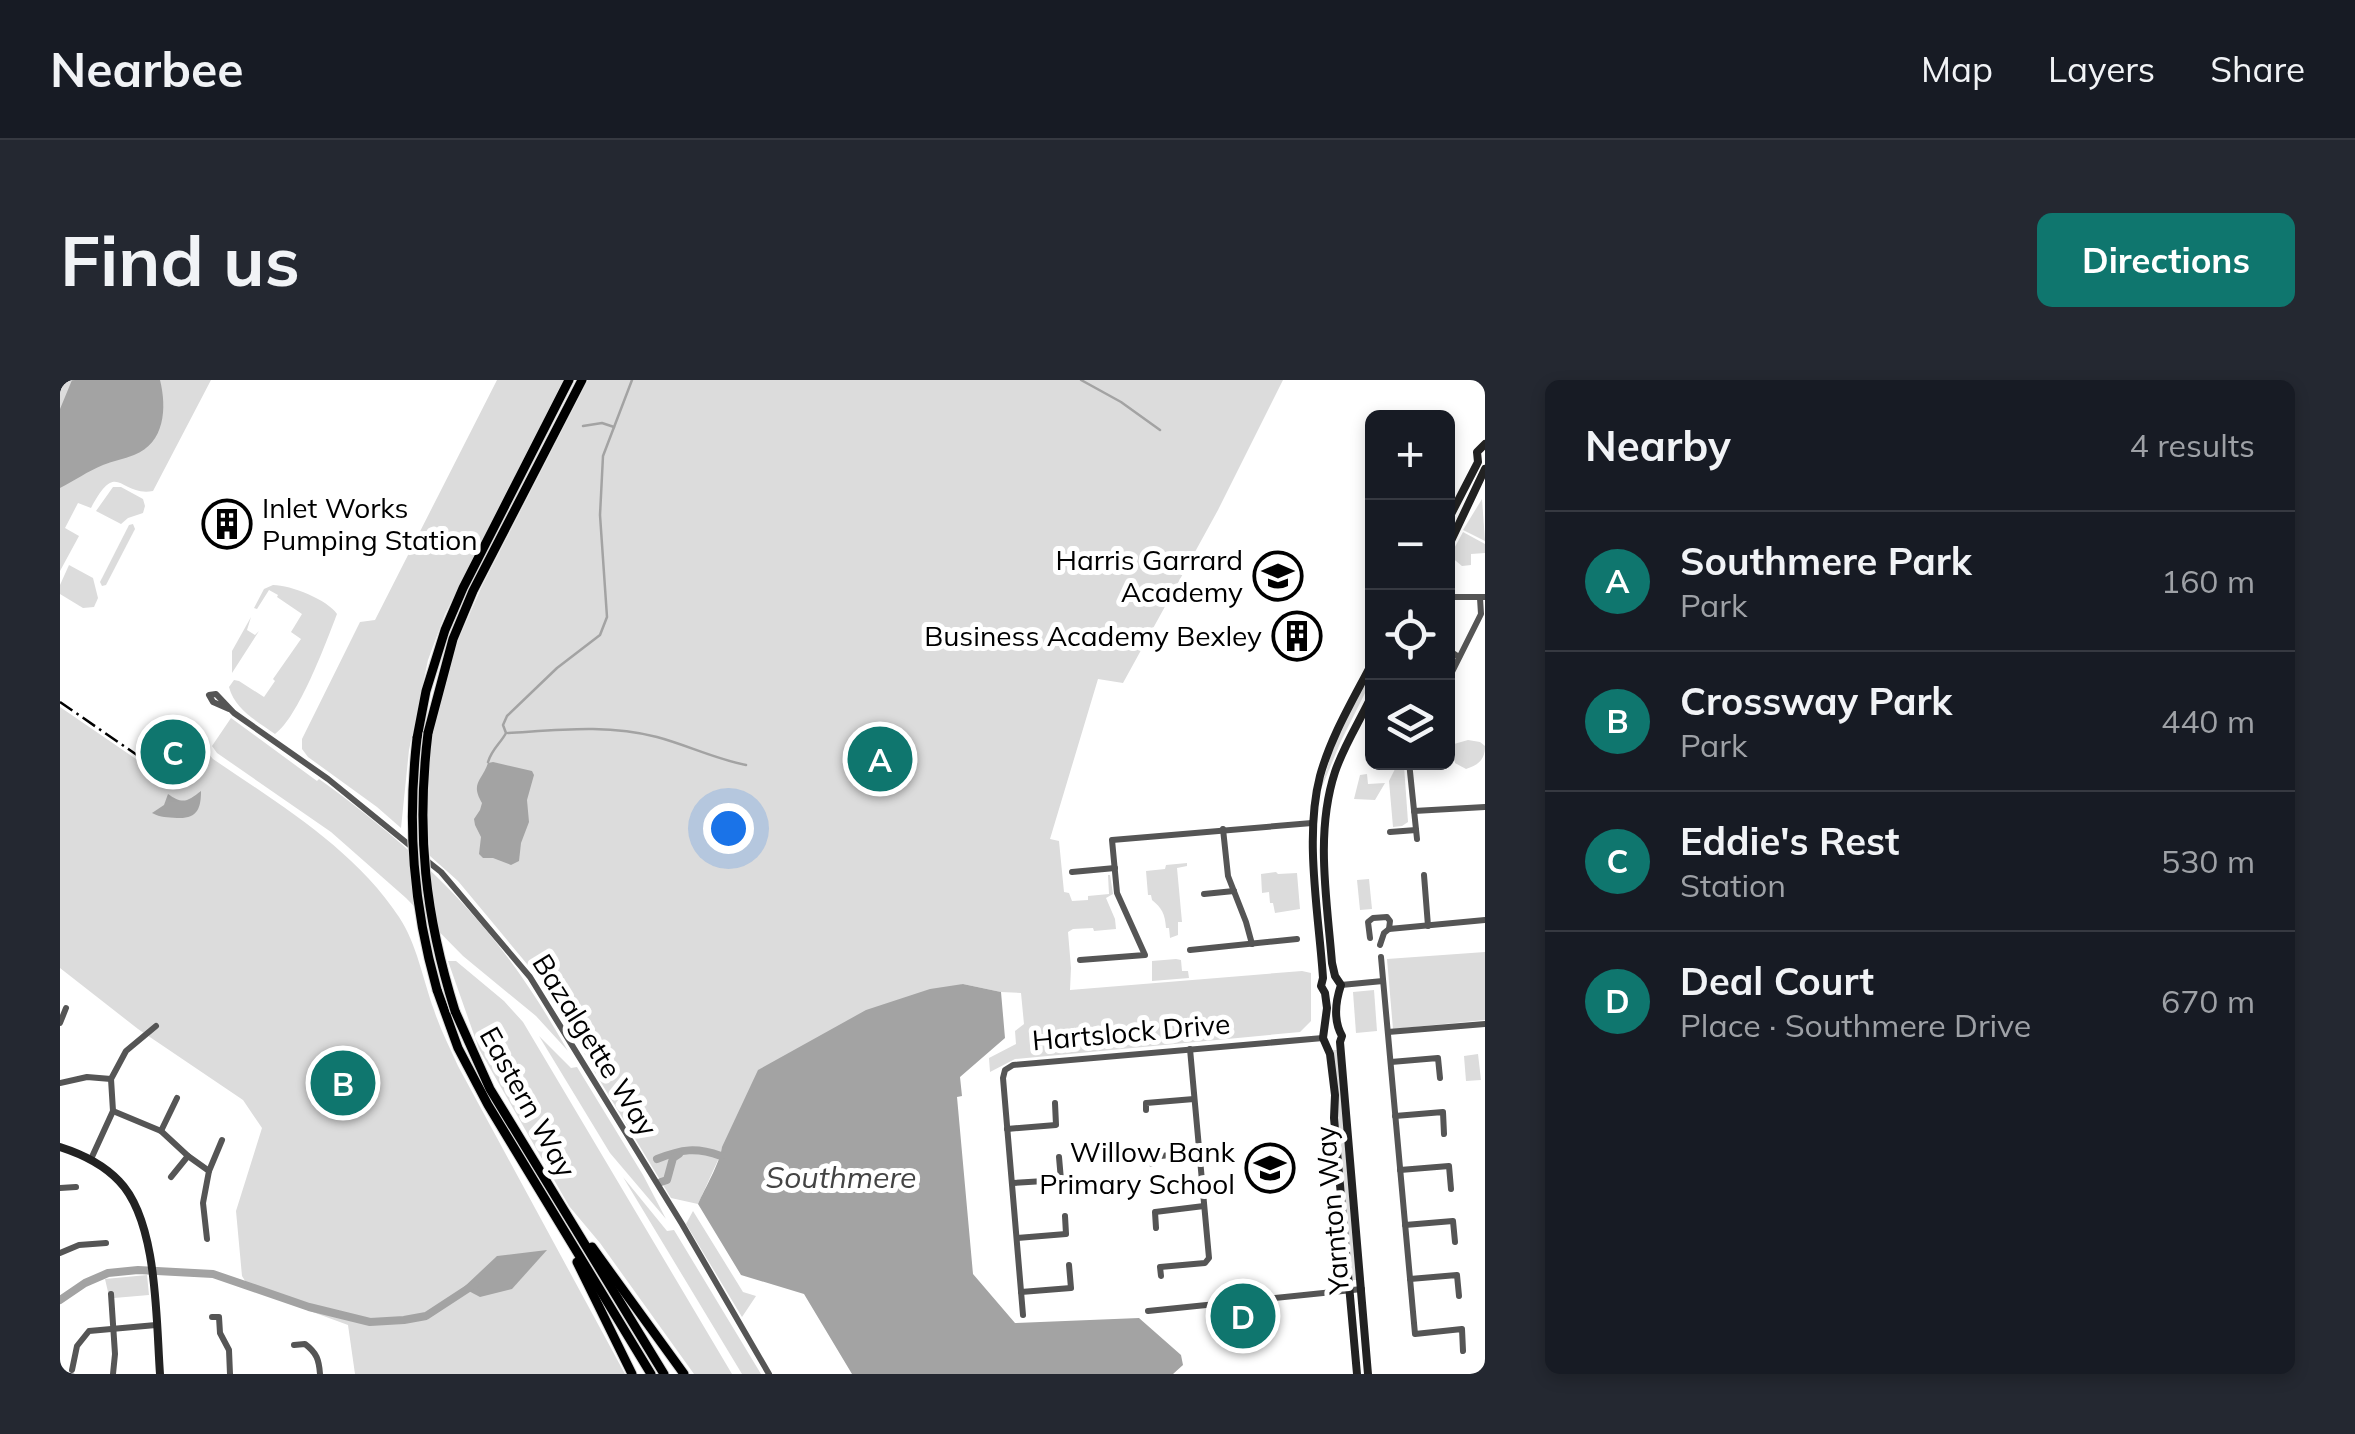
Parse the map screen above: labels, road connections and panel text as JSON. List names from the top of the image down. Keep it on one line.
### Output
{"streets":{"main road":["Eastern Way"],"street":["Hartslock Drive","Bazalgette Way","Yarnton Way"]},"crossings":[["Hartslock Drive","Yarnton Way"]],"water":["Southmere"],"places":{"building":["Inlet Works Pumping Station","Business Academy Bexley"],"school or university":["Harris Garrard Academy","Willow Bank Primary School"]},"page":{"header":"Nearbee","nav":["Map","Layers","Share"],"buttons":"Directions","title":"Find us","heading":["Nearby","4 results"],"map_buttons":["+","−"],"list":[{"mark":"A","name":"Southmere Park","note":"Park","value":"160 m"},{"mark":"B","name":"Crossway Park","note":"Park","value":"440 m"},{"mark":"C","name":"Eddie's Rest","note":"Station","value":"530 m"},{"mark":"D","name":"Deal Court","note":"Place · Southmere Drive","value":"670 m"}],"pins":["C","A","B","D"]}}
